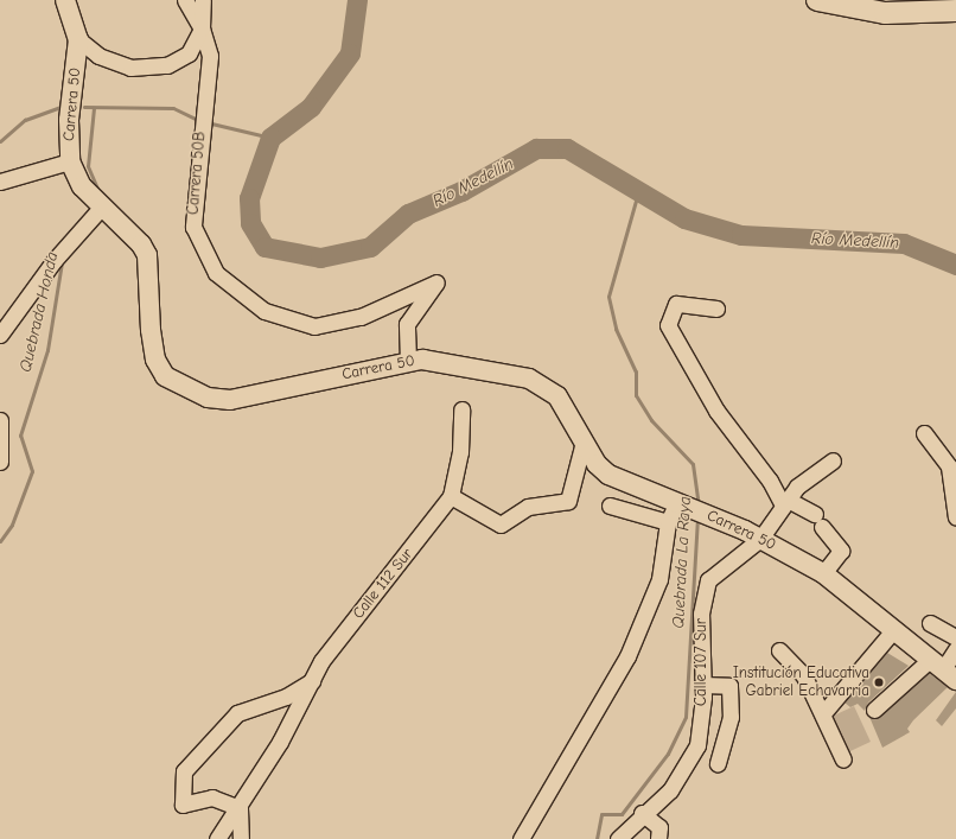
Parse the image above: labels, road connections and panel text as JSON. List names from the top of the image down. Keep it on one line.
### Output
{"streets":{"main road":["Carrera 50"],"street":["Carrera 50B","Calle 112 Sur","Calle 107 Sur"]},"crossings":[["Carrera 50","Carrera 50B"],["Carrera 50","Calle 107 Sur"]],"water":["Río Medellín","Quebrada Honda","Quebrada La Raya"],"places":["Institución Educativa Gabriel Echavarría"]}
